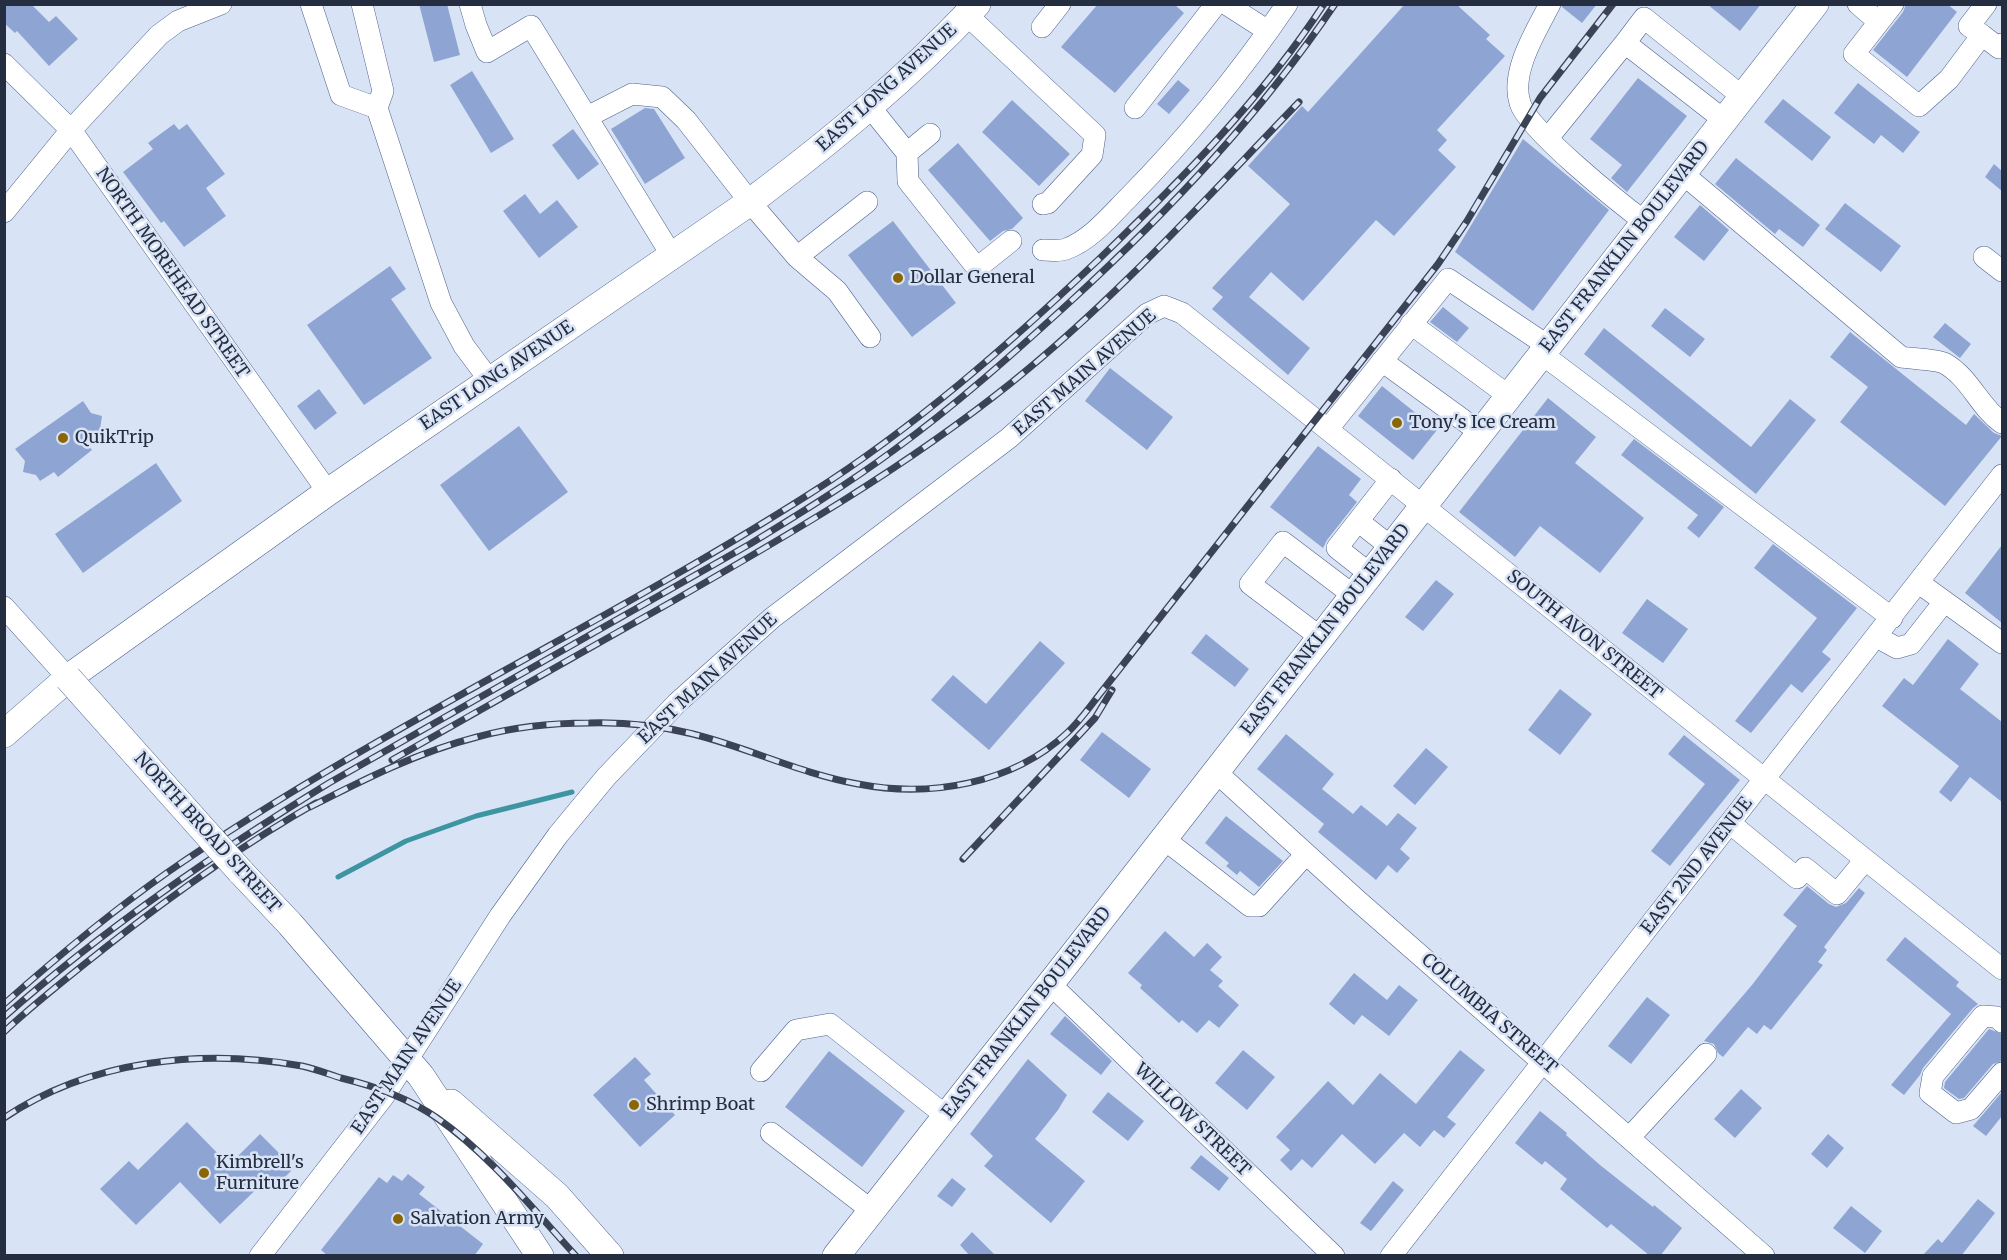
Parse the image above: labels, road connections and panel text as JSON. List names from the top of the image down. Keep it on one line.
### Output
{"streets":{"main road":["EAST LONG AVENUE","EAST FRANKLIN BOULEVARD","NORTH BROAD STREET"],"street":["NORTH MOREHEAD STREET","EAST MAIN AVENUE","SOUTH AVON STREET","EAST 2ND AVENUE","COLUMBIA STREET","WILLOW STREET"]},"crossings":[["EAST LONG AVENUE","NORTH MOREHEAD STREET"],["EAST LONG AVENUE","NORTH BROAD STREET"],["EAST FRANKLIN BOULEVARD","SOUTH AVON STREET"],["EAST FRANKLIN BOULEVARD","COLUMBIA STREET"],["EAST FRANKLIN BOULEVARD","WILLOW STREET"],["EAST MAIN AVENUE","SOUTH AVON STREET"],["EAST MAIN AVENUE","NORTH BROAD STREET"],["SOUTH AVON STREET","EAST 2ND AVENUE"],["EAST 2ND AVENUE","COLUMBIA STREET"]],"places":["Dollar General","Tony's Ice Cream","QuikTrip","Shrimp Boat","Kimbrell's Furniture","Salvation Army"]}
